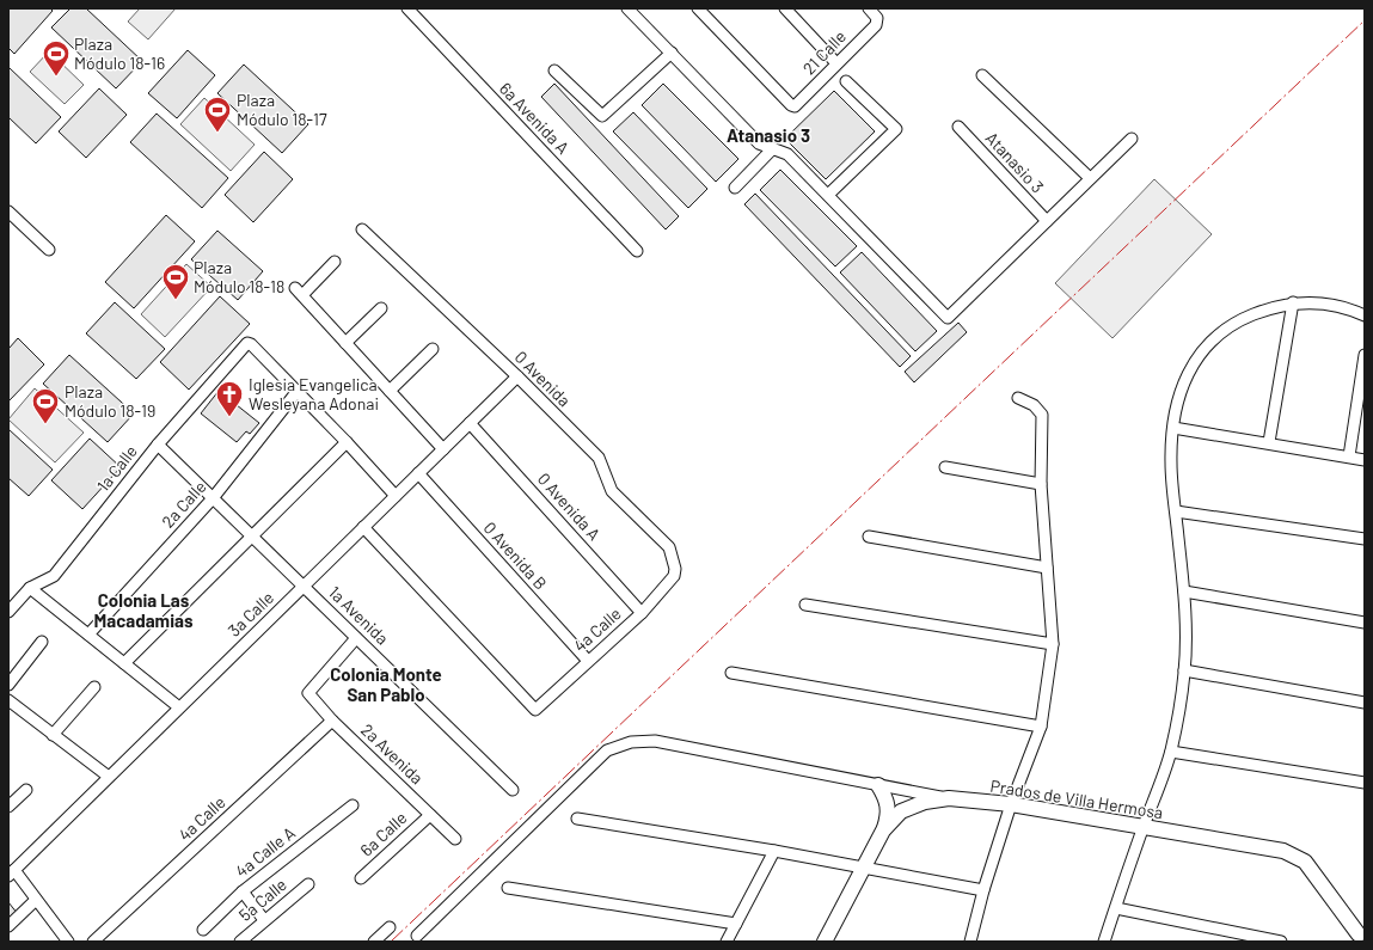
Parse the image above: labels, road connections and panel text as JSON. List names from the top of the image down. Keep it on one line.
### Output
{"streets":{"main road":["Prados de Villa Hermosa"],"street":["21 Calle","6a Avenida A","Atanasio 3","0 Avenida","1a Calle","2a Calle","0 Avenida A","0 Avenida B","3a Calle","1a Avenida","4a Calle","2a Avenida","6a Calle","4a Calle A","5a Calle"]},"crossings":[["0 Avenida","3a Calle"],["0 Avenida","4a Calle"],["1a Calle","2a Calle"],["0 Avenida A","3a Calle"],["0 Avenida A","4a Calle"],["0 Avenida B","3a Calle"],["0 Avenida B","4a Calle"],["3a Calle","1a Avenida"],["3a Calle","4a Calle"],["1a Avenida","2a Avenida"],["4a Calle","2a Avenida"],["2a Avenida","6a Calle"]],"districts":["Atanasio 3","Colonia Las Macadamias","Colonia Monte San Pablo"],"places":{"sports":["Plaza Módulo 18-16","Plaza Módulo 18-17","Plaza Módulo 18-18","Plaza Módulo 18-19"],"church":["Iglesia Evangelica Wesleyana Adonai"]}}
